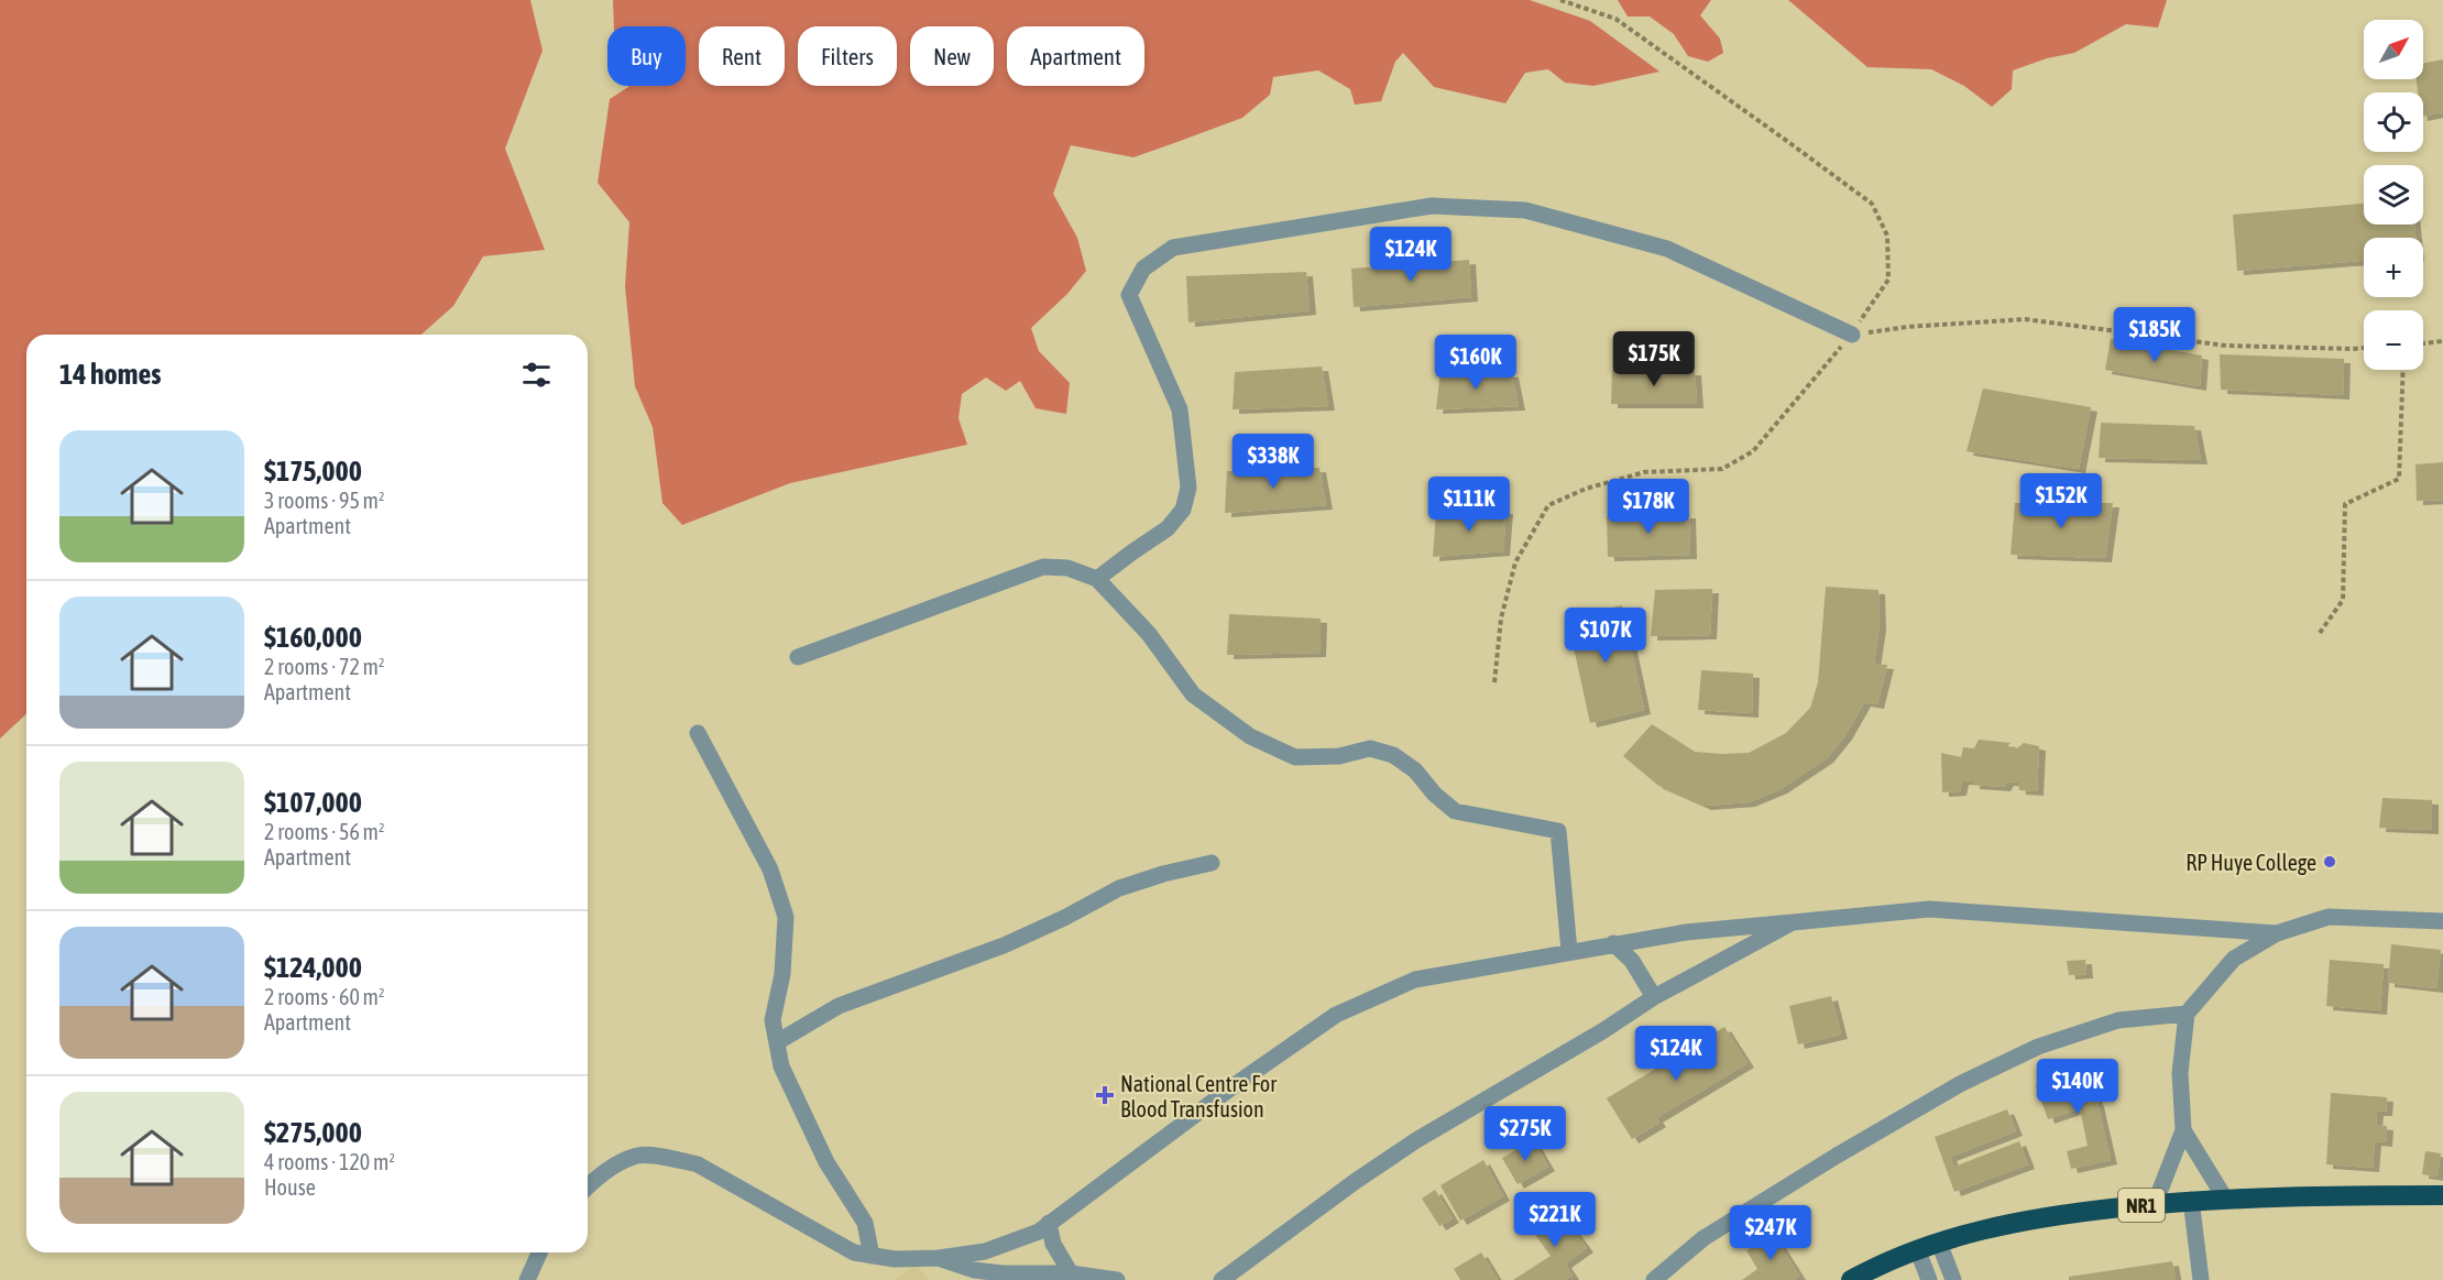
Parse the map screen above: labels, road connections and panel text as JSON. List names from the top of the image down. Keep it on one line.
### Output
{"streets":{"highway":["NR1"]},"places":{"other":["RP Huye College"],"health":["National Centre For Blood Transfusion"]},"north":"top right","page":{"map_buttons":["+","−"],"chip":["Buy","Rent","Filters","New","Apartment"],"price":["$124K","$185K","$175K","$160K","$338K","$152K","$111K","$178K","$107K","$124K","$140K","$275K","$221K","$247K"],"heading":"14 homes","list":[{"name":"$175,000","note":"3 rooms · 95 m² · Apartment"},{"name":"$160,000","note":"2 rooms · 72 m² · Apartment"},{"name":"$107,000","note":"2 rooms · 56 m² · Apartment"},{"name":"$124,000","note":"2 rooms · 60 m² · Apartment"},{"name":"$275,000","note":"4 rooms · 120 m² · House"}]}}
